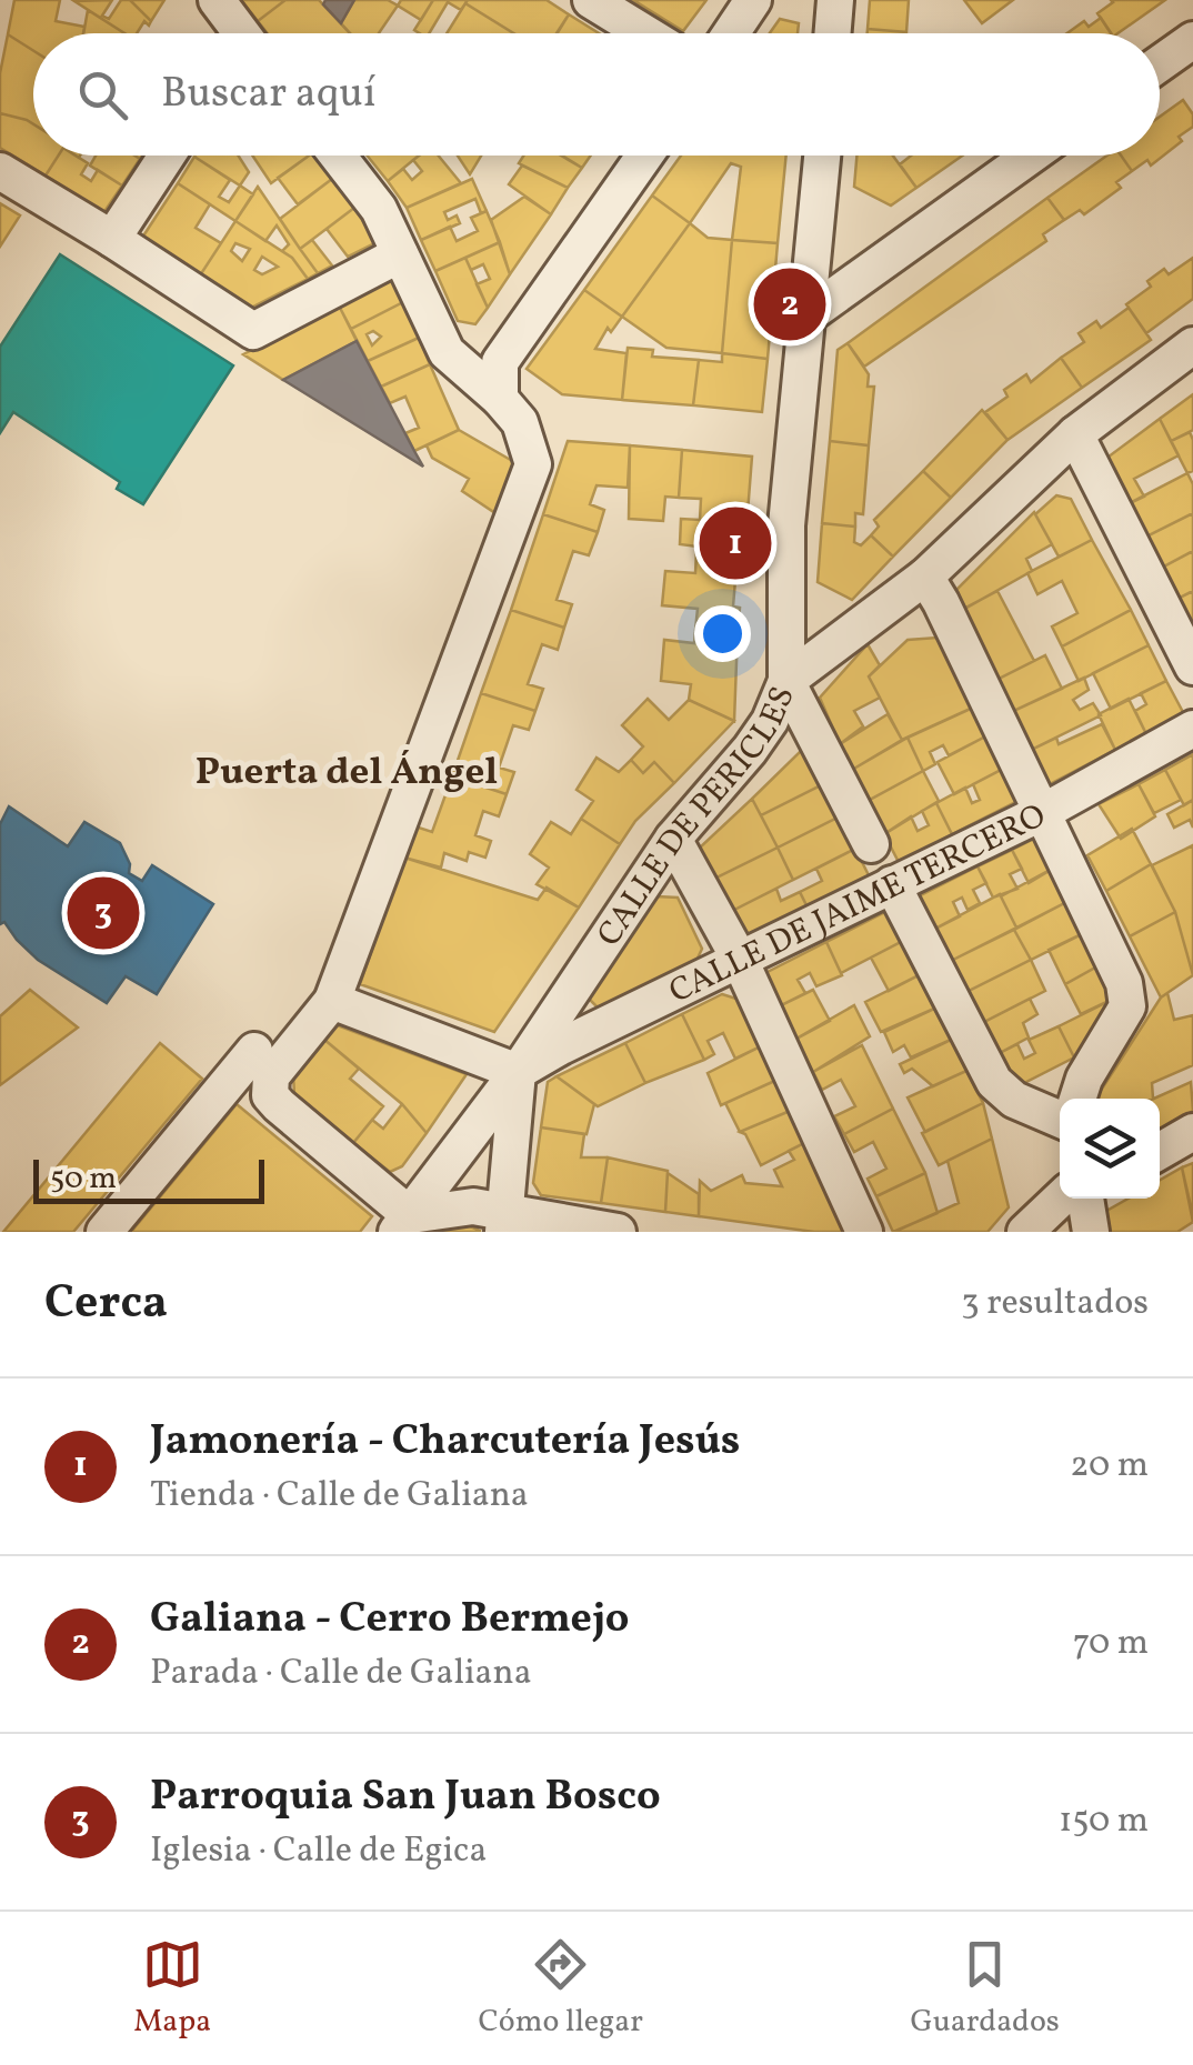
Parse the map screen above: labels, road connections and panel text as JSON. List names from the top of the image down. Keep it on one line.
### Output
{"streets":{"street":["CALLE DE PERICLES","CALLE DE JAIME TERCERO"]},"crossings":[["CALLE DE PERICLES","CALLE DE JAIME TERCERO"]],"districts":["Puerta del Ángel"],"scale_bar":"50 m","page":{"search":"Buscar aquí","pins":["2","1","3"],"scale":"50 m","heading":["Cerca","3 resultados"],"list":[{"mark":"1","name":"Jamonería - Charcutería Jesús","note":"Tienda · Calle de Galiana","value":"20 m"},{"mark":"2","name":"Galiana - Cerro Bermejo","note":"Parada · Calle de Galiana","value":"70 m"},{"mark":"3","name":"Parroquia San Juan Bosco","note":"Iglesia · Calle de Egica","value":"150 m"}],"nav":["Mapa","Cómo llegar","Guardados"]}}
